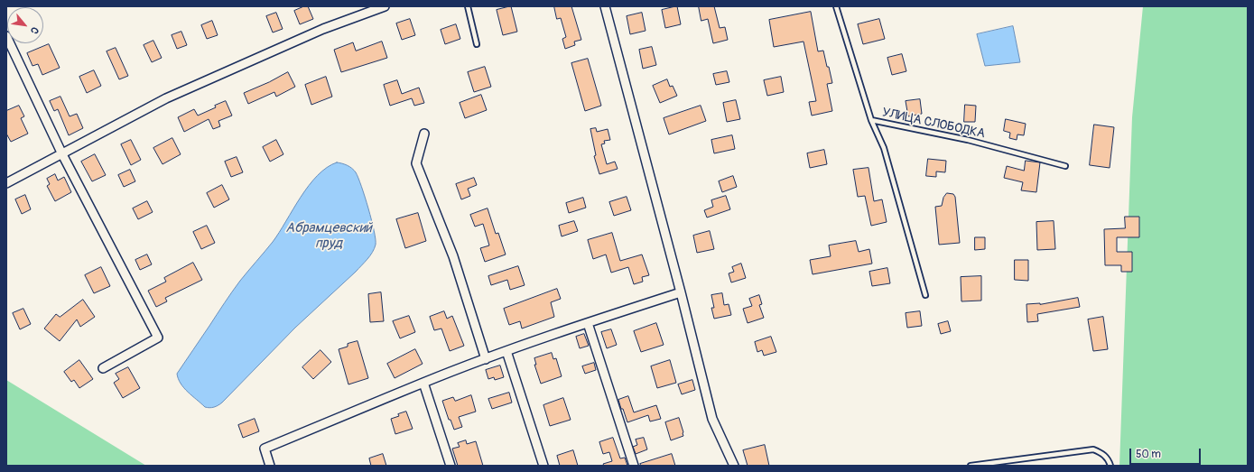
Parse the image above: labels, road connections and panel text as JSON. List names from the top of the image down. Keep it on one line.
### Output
{"streets":{"lane":["УЛИЦА СЛОБОДКА"]},"water":["Абрамцевский пруд"],"scale_bar":"50 m","north":"bottom right"}
